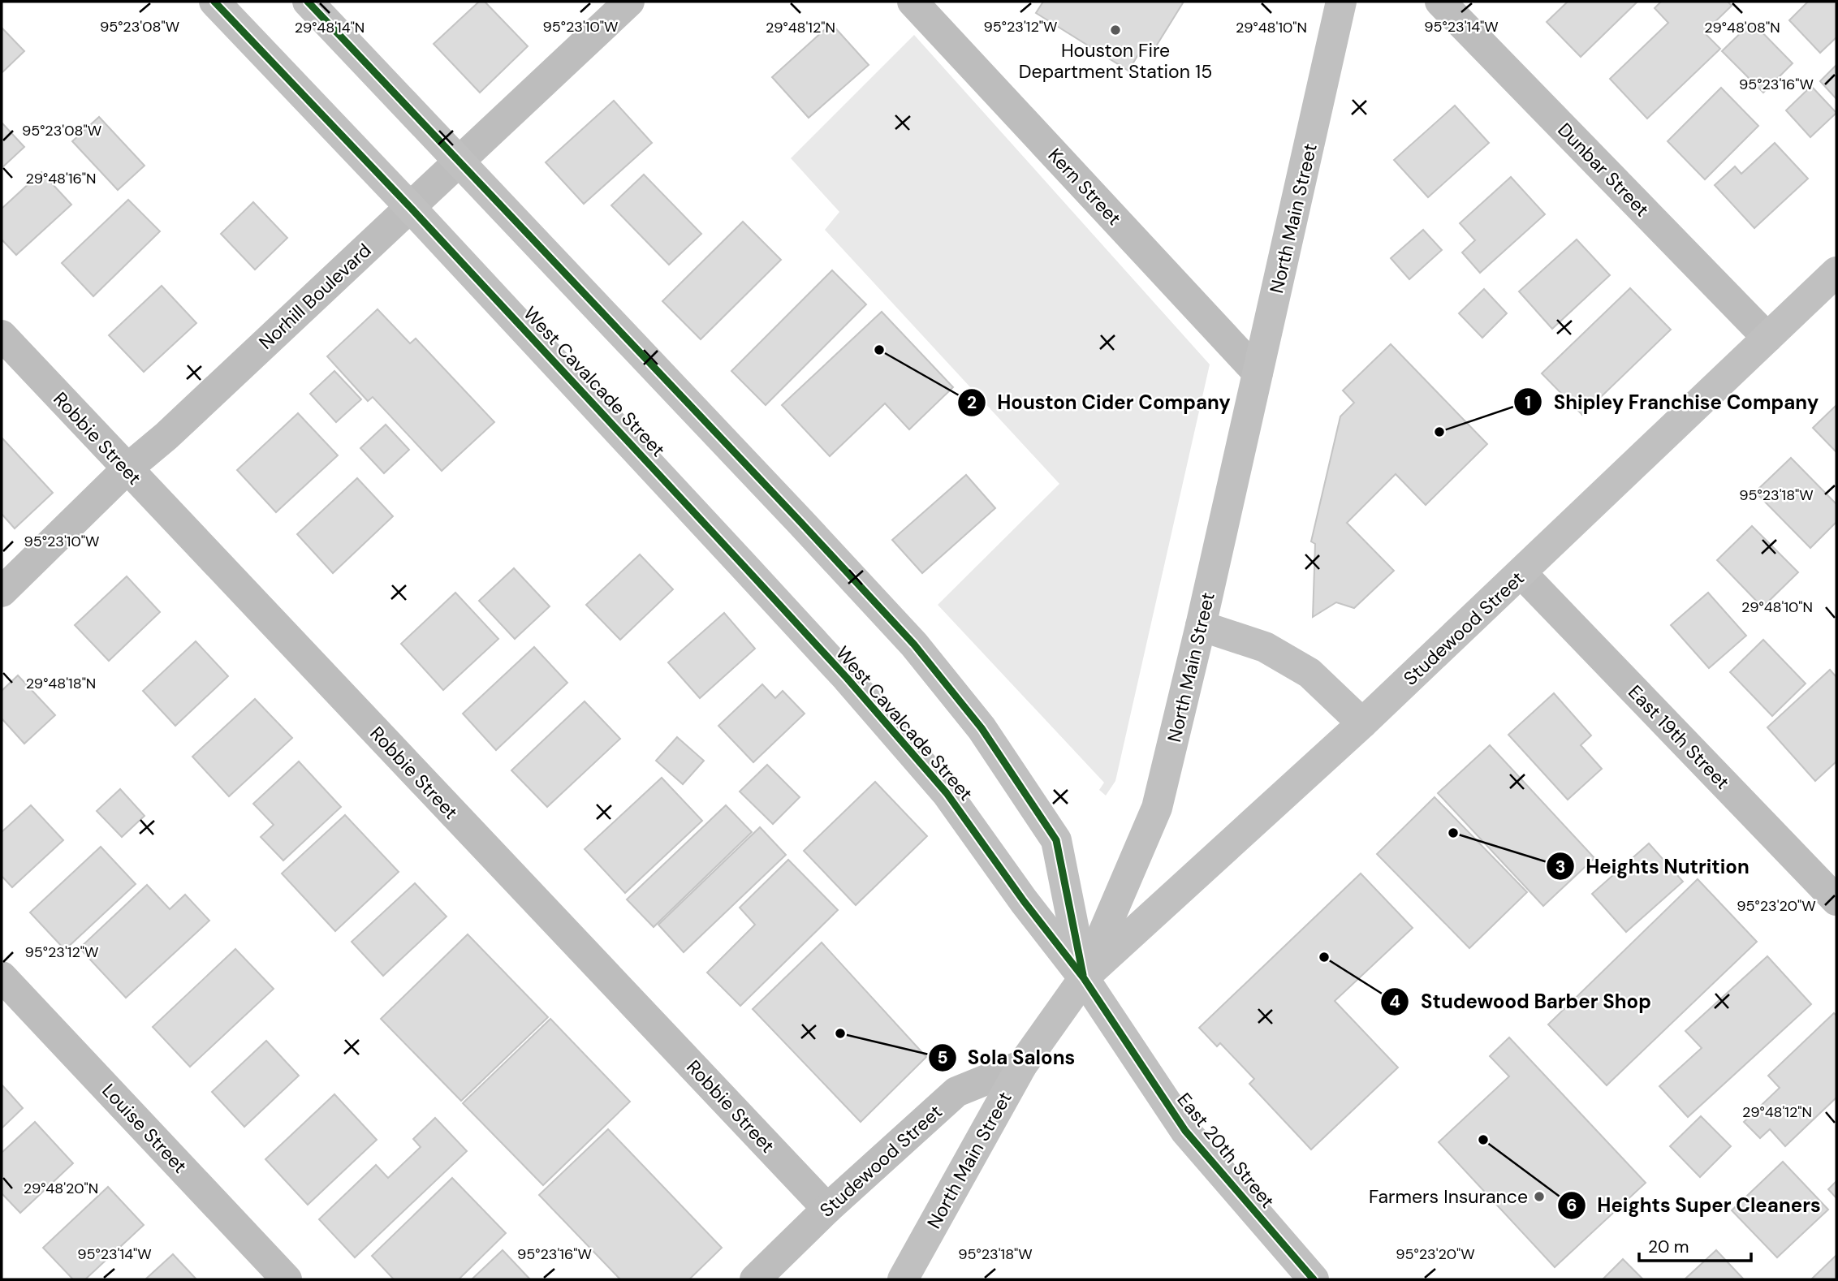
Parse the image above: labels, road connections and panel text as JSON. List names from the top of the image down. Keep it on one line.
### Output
{"streets":{"main road":["North Main Street","West Cavalcade Street","Studewood Street","East 20th Street"],"street":["Dunbar Street","Kern Street","Norhill Boulevard","Robbie Street","East 19th Street","Louise Street"]},"crossings":[["Dunbar Street","Studewood Street"],["Kern Street","North Main Street"],["North Main Street","West Cavalcade Street"],["North Main Street","Studewood Street"],["North Main Street","East 20th Street"],["Norhill Boulevard","West Cavalcade Street"],["Norhill Boulevard","Robbie Street"],["West Cavalcade Street","Studewood Street"],["West Cavalcade Street","East 20th Street"],["Robbie Street","Studewood Street"],["Studewood Street","East 19th Street"],["Studewood Street","East 20th Street"]],"places":["Houston Fire Department Station 15","Houston Cider Company","Shipley Franchise Company","Heights Nutrition","Studewood Barber Shop","Sola Salons","Heights Super Cleaners","Farmers Insurance"],"scale_bar":"20 m","coordinates":["95°23'08\"W","95°23'10\"W","95°23'12\"W","95°23'14\"W","29°48'14\"N","29°48'12\"N","29°48'10\"N","29°48'08\"N","95°23'16\"W","29°48'16\"N","95°23'18\"W","29°48'18\"N","95°23'20\"W","29°48'20\"N"]}
